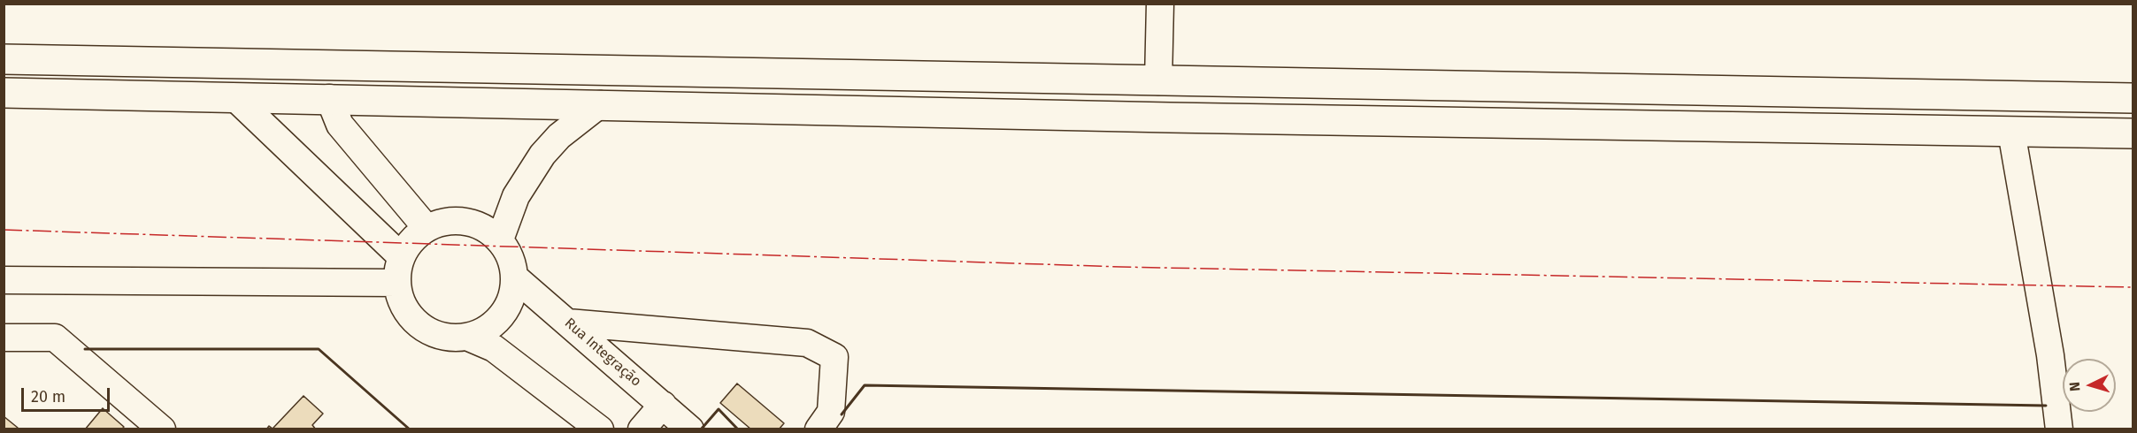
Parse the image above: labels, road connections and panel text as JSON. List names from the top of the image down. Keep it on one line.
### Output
{"streets":{"street":["Rua Integração"]},"scale_bar":"20 m","north":"left"}
